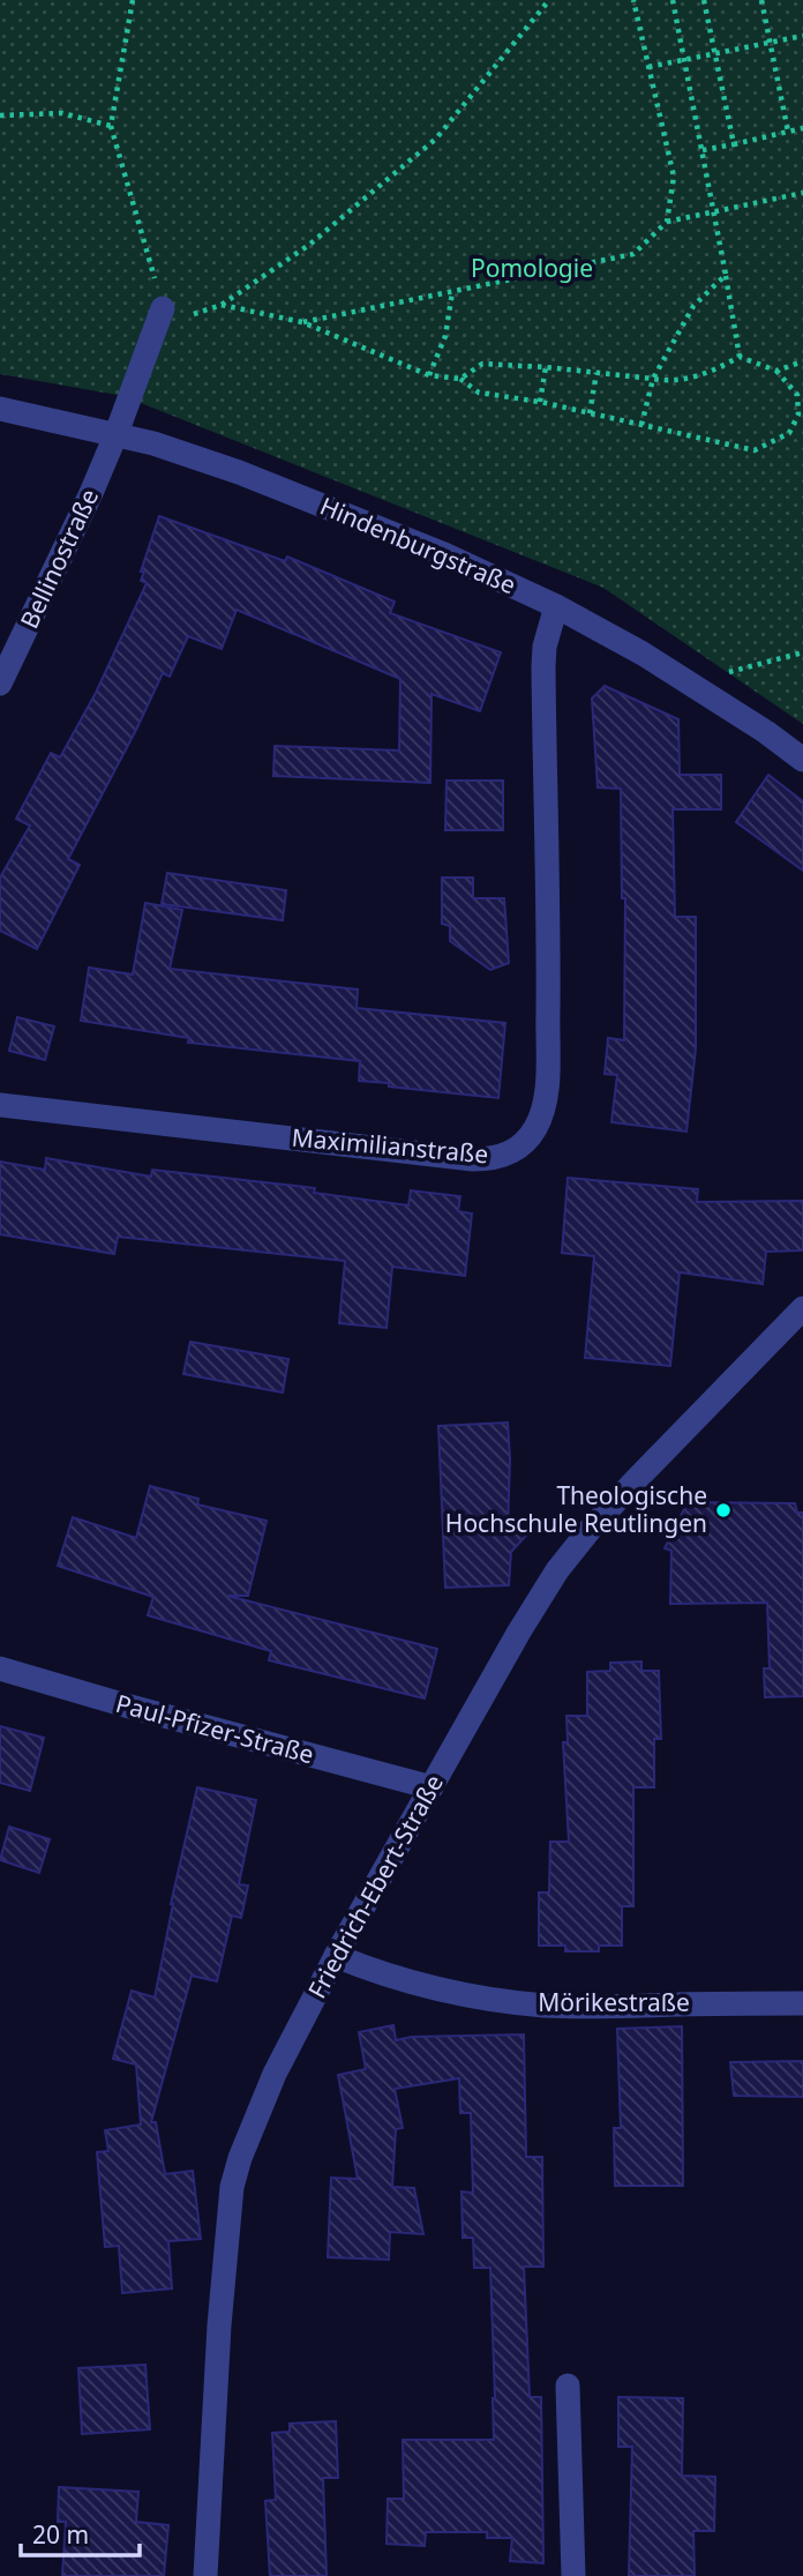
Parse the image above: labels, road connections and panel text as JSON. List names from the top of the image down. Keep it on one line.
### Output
{"streets":{"street":["Hindenburgstraße","Bellinostraße","Maximilianstraße","Paul-Pfizer-Straße","Friedrich-Ebert-Straße","Mörikestraße"]},"crossings":[["Hindenburgstraße","Bellinostraße"],["Hindenburgstraße","Maximilianstraße"],["Paul-Pfizer-Straße","Friedrich-Ebert-Straße"],["Friedrich-Ebert-Straße","Mörikestraße"]],"parks":["Pomologie"],"places":["Theologische Hochschule Reutlingen"],"scale_bar":"20 m"}
